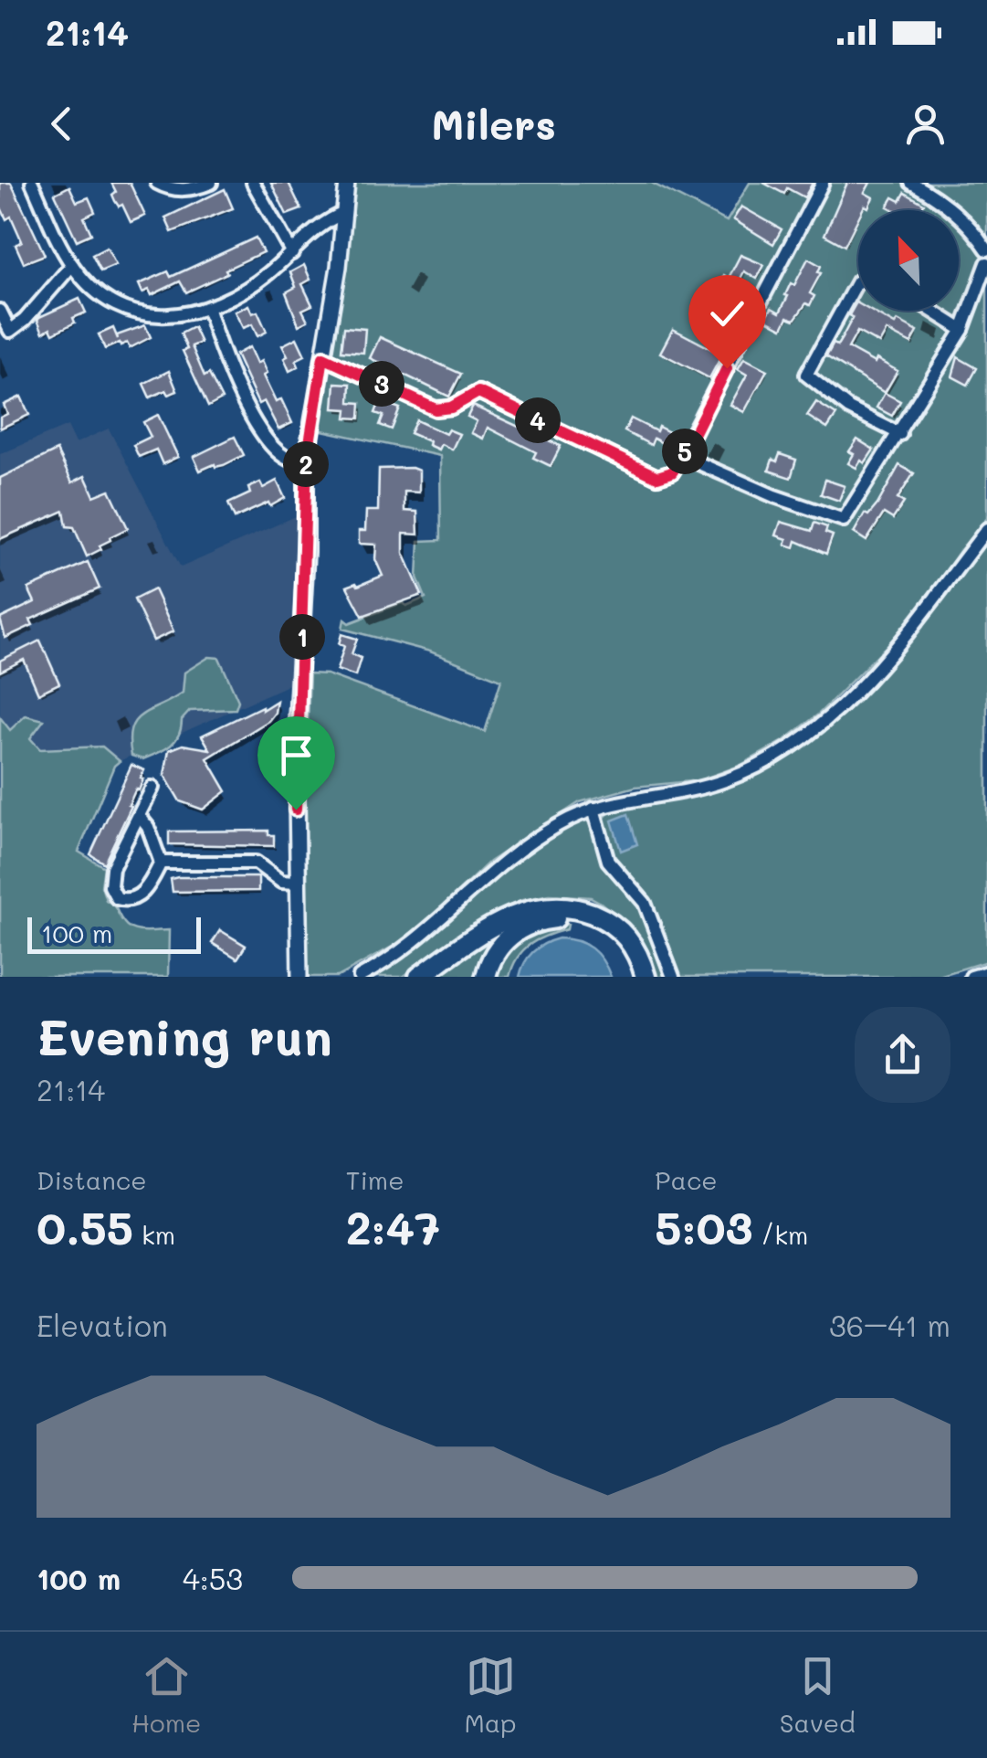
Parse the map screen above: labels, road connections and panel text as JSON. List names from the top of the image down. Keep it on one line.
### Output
{"scale_bar":"100 m","north":"top left","page":{"status":"21:14","header":"Milers","pins":["3","4","5","2","1"],"scale":"100 m","heading":["Evening run","21:14"],"stats":[["Distance","0.55 km"],["Time","2:47"],["Pace","5:03 /km"]],"chart":["Elevation","36–41 m"],"list":[{"name":"100 m","note":"4:53"}],"tabs":["Home","Map","Saved"]}}
